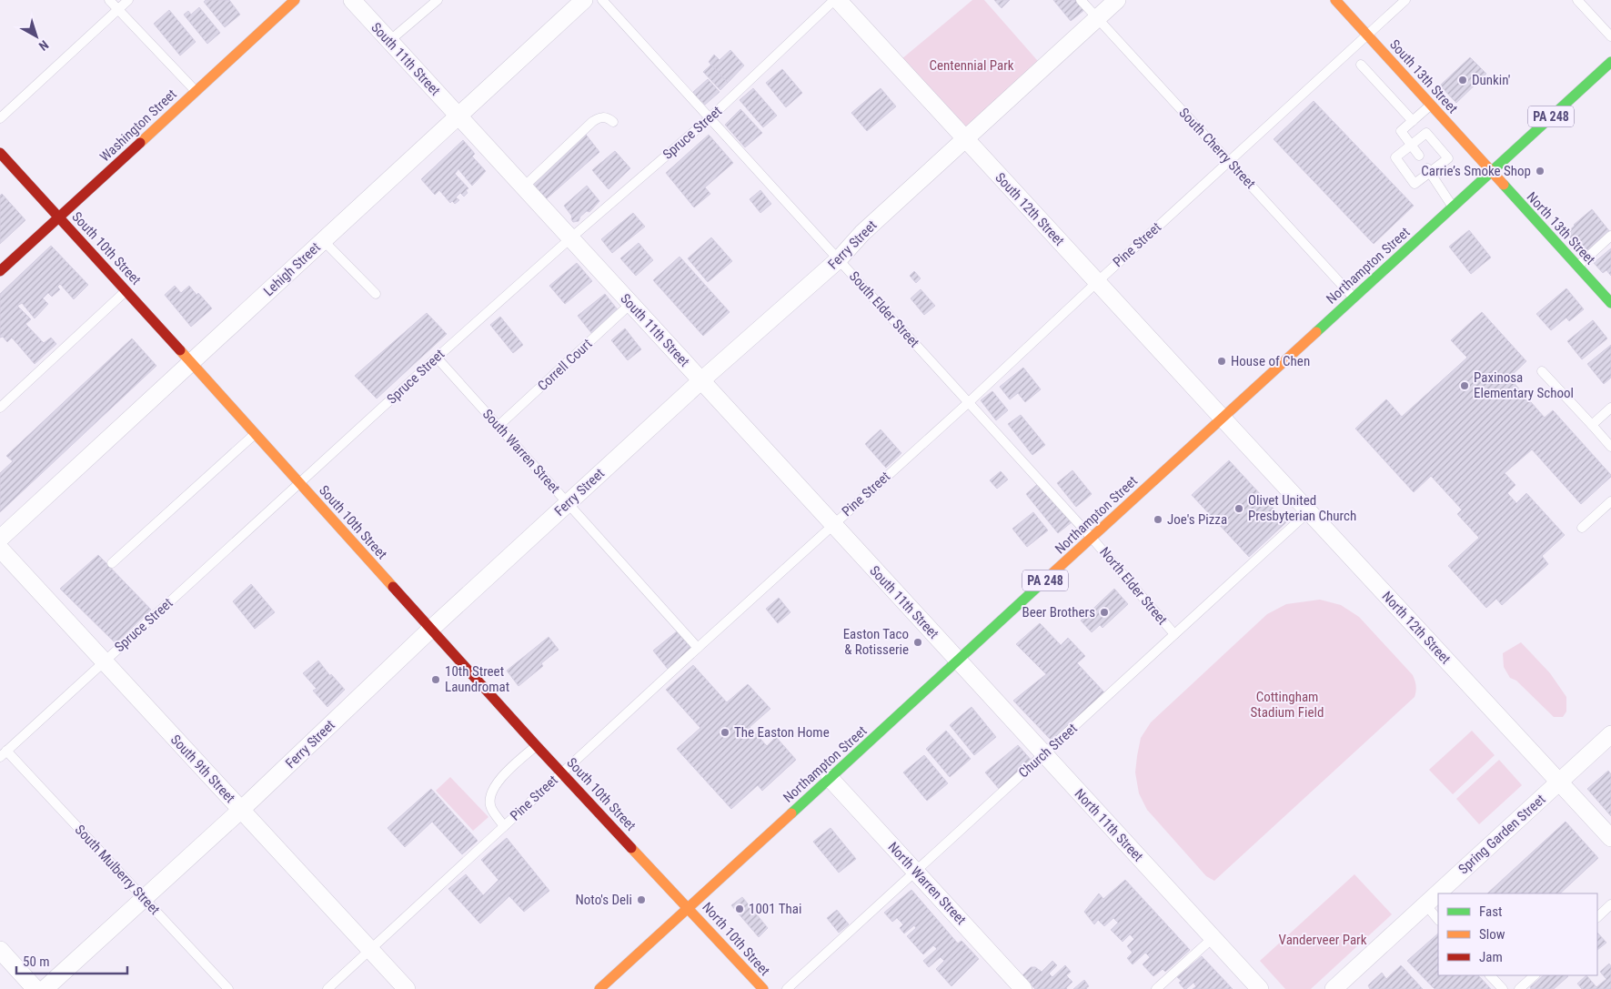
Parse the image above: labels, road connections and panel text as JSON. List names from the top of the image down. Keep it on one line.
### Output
{"streets":{"main road":["South 13th Street","PA 248","Washington Street","North 13th Street","South 10th Street","Northampton Street","North 10th Street"],"street":["South 11th Street","South 12th Street","Ferry Street","Lehigh Street","North 12th Street","South 9th Street","North 11th Street","Spring Garden Street","North Warren Street"],"lane":["Spruce Street","South Cherry Street","Pine Street","South Elder Street","Correll Court","South Warren Street","North Elder Street","Church Street","South Mulberry Street"]},"crossings":[["South 11th Street","Spruce Street"],["South 11th Street","Ferry Street"],["South 11th Street","Pine Street"],["South 11th Street","Northampton Street"],["South 11th Street","Lehigh Street"],["South 11th Street","Correll Court"],["South 11th Street","North 11th Street"],["South 13th Street","North 13th Street"],["South 13th Street","Pine Street"],["South 13th Street","Northampton Street"],["Washington Street","South 10th Street"],["Spruce Street","South 10th Street"],["Spruce Street","South Elder Street"],["Spruce Street","South Warren Street"],["Spruce Street","South 9th Street"],["Spruce Street","South Mulberry Street"],["South Cherry Street","Ferry Street"],["South Cherry Street","Pine Street"],["South Cherry Street","Northampton Street"],["South 12th Street","Ferry Street"],["South 12th Street","Pine Street"],["South 12th Street","Northampton Street"],["South 12th Street","North 12th Street"],["North 13th Street","Northampton Street"],["Ferry Street","South 10th Street"],["Ferry Street","South Elder Street"],["Ferry Street","South Warren Street"],["Ferry Street","South 9th Street"],["Ferry Street","South Mulberry Street"],["Pine Street","South 10th Street"],["Pine Street","South Elder Street"],["Pine Street","South Warren Street"],["Pine Street","South 9th Street"],["South 10th Street","Northampton Street"],["South 10th Street","Lehigh Street"],["South 10th Street","North 10th Street"],["Northampton Street","South Elder Street"],["Northampton Street","North Elder Street"],["Northampton Street","North 12th Street"],["Northampton Street","North 11th Street"],["Northampton Street","North Warren Street"],["Northampton Street","North 10th Street"],["South Elder Street","North Elder Street"],["Correll Court","South Warren Street"],["North Elder Street","Church Street"],["North 12th Street","Church Street"],["North 12th Street","Spring Garden Street"],["Church Street","North 11th Street"],["Church Street","North Warren Street"]],"parks":["Centennial Park","Cottingham Stadium Field","Vanderveer Park"],"places":["Dunkin'","Carrie’s Smoke Shop","House of Chen","Paxinosa Elementary School","Olivet United Presbyterian Church","Joe's Pizza","Beer Brothers","Easton Taco & Rotisserie","10th Street Laundromat","The Easton Home","Noto's Deli","1001 Thai"],"legend":["Fast","Slow","Jam"],"scale_bar":"50 m","north":"bottom right"}
